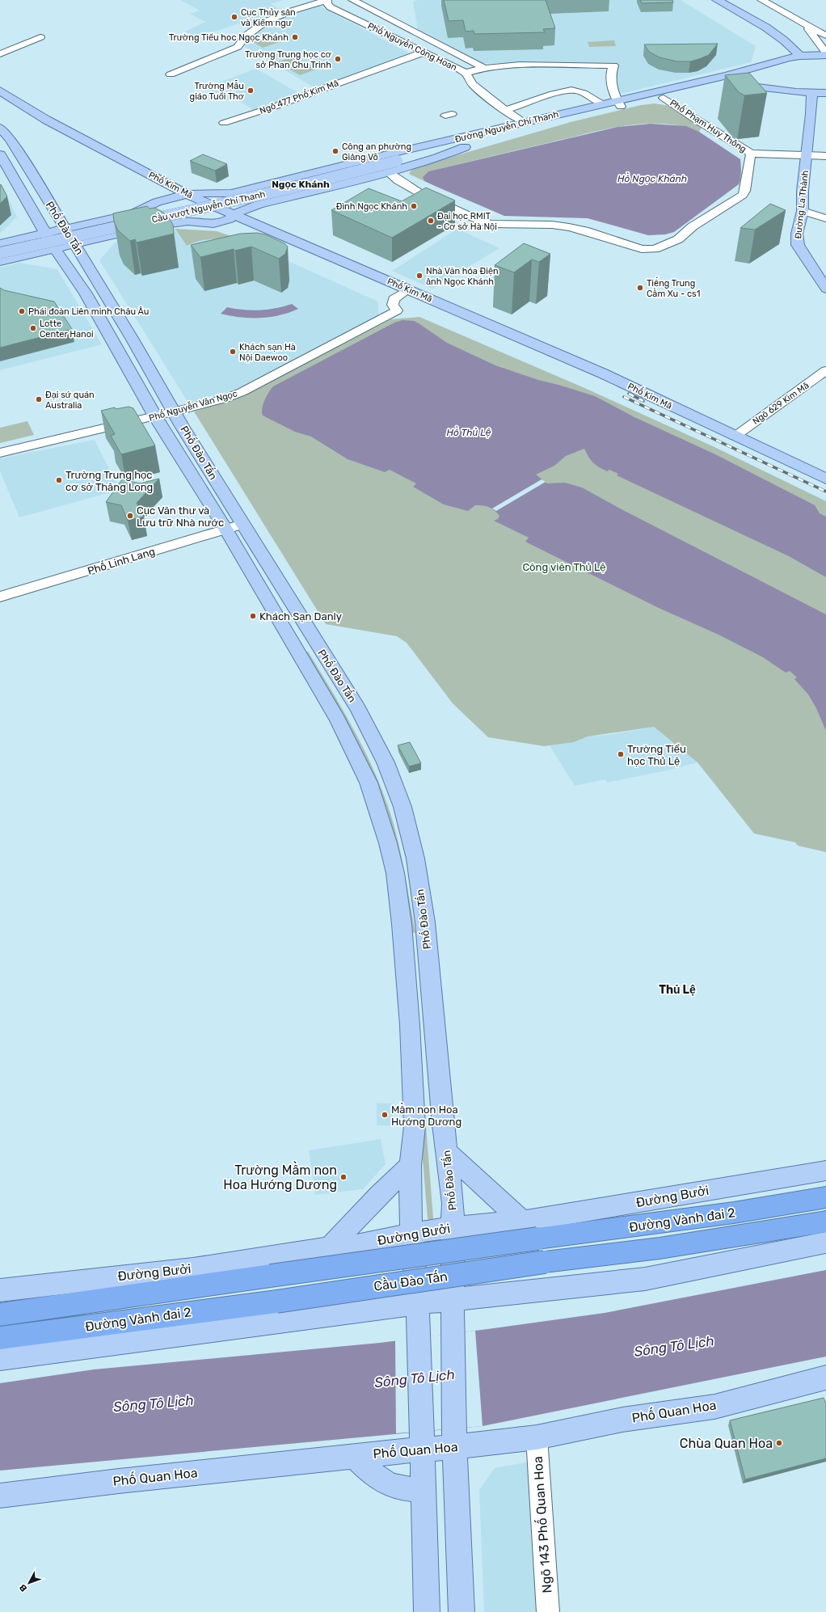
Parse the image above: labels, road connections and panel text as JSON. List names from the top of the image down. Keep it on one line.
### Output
{"streets":{"highway":["Đường Vành đai 2","Cầu Đào Tấn"],"main road":["Đường Nguyễn Chí Thanh","Phố Kim Mã","Đường La Thành","Cầu vượt Nguyễn Chí Thanh","Phố Đào Tấn","Đường Bưởi","Phố Quan Hoa"],"street":["Phố Nguyễn Công Hoan","Ngõ 477 Phố Kim Mã","Phố Phạm Huy Thông","Ngõ 629 Kim Mã","Phố Nguyễn Văn Ngọc","Phố Linh Lang","Ngõ 143 Phố Quan Hoa"]},"crossings":[["Phố Nguyễn Công Hoan","Ngõ 477 Phố Kim Mã"],["Phố Nguyễn Công Hoan","Đường Nguyễn Chí Thanh"],["Phố Phạm Huy Thông","Đường Nguyễn Chí Thanh"],["Đường Nguyễn Chí Thanh","Phố Kim Mã"],["Đường Nguyễn Chí Thanh","Đường La Thành"],["Đường Nguyễn Chí Thanh","Cầu vượt Nguyễn Chí Thanh"],["Đường Nguyễn Chí Thanh","Phố Đào Tấn"],["Phố Kim Mã","Ngõ 629 Kim Mã"],["Phố Kim Mã","Phố Nguyễn Văn Ngọc"],["Phố Đào Tấn","Phố Nguyễn Văn Ngọc"],["Phố Đào Tấn","Phố Linh Lang"],["Phố Đào Tấn","Đường Bưởi"],["Phố Đào Tấn","Phố Quan Hoa"],["Đường Vành đai 2","Cầu Đào Tấn"],["Phố Quan Hoa","Ngõ 143 Phố Quan Hoa"]],"districts":["Ngọc Khánh","Thủ Lệ"],"water":["Hồ Ngọc Khánh","Hồ Thủ Lệ","Sông Tô Lịch"],"parks":["Công viên Thủ Lệ"],"places":["Cục Thủy sản và Kiểm ngư","Trường Tiểu hoc Ngọc Khánh","Trường Trung học cơ sở Phan Chu Trinh","Trường Mẫu giáo Tuổi Thơ","Công an phường Giảng Võ","Đình Ngọc Khánh","Đại học RMIT - Cơ sở Hà Nội","Nhà Văn hóa Điện ảnh Ngọc Khánh","Tiếng Trung Cầm Xu - cs1","Phái đoàn Liên minh Châu Âu","Lotte Center Hanoi","Khách sạn Hà Nội Daewoo","Đại sứ quán Australia","Trường Trung học cơ sở Thăng Long","Cục Văn thư và Lưu trữ Nhà nước","Khách Sạn Danly","Trường Tiểu học Thủ Lệ","Mầm non Hoa Hướng Dương","Trường Mầm non Hoa Hướng Dương","Chùa Quan Hoa"],"north":"bottom left"}
